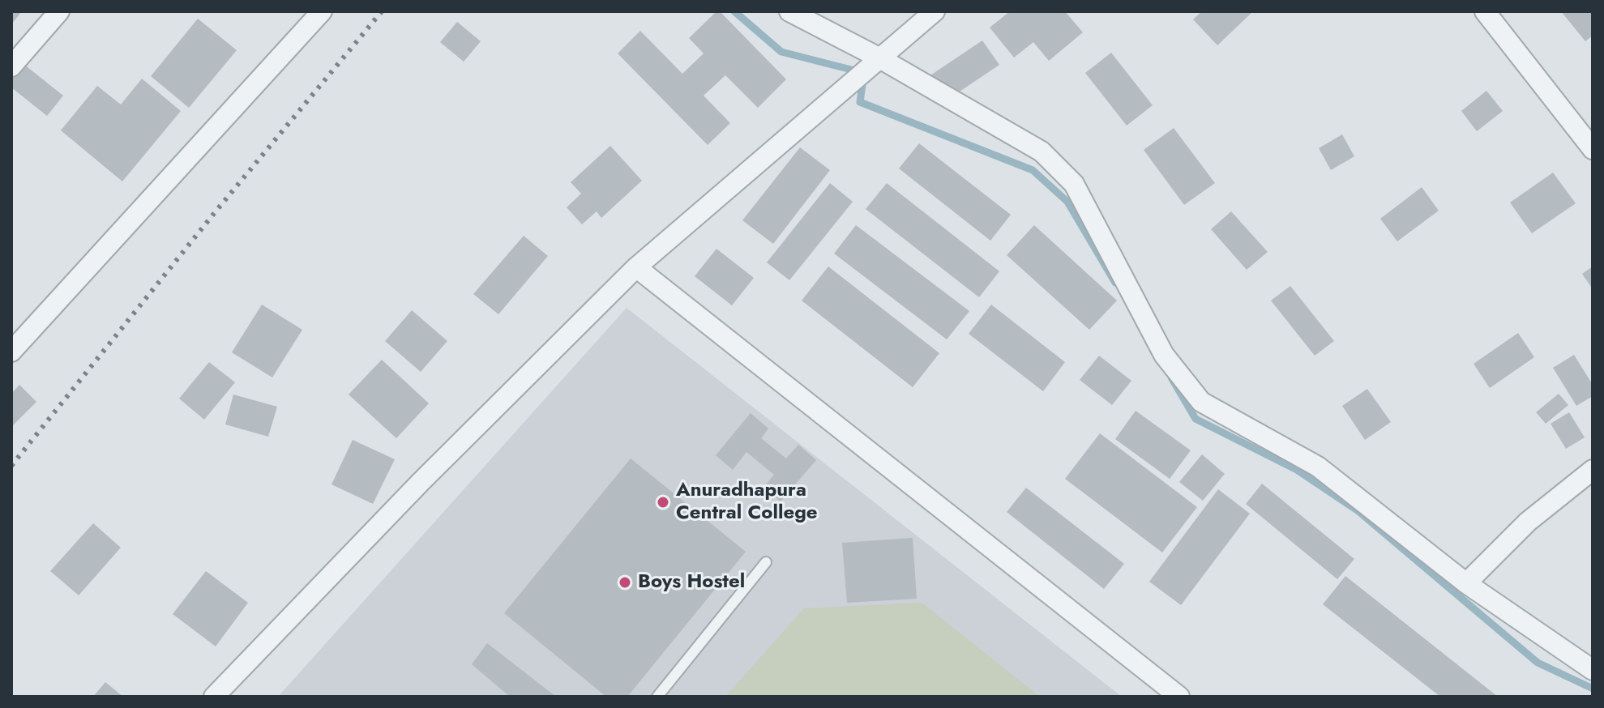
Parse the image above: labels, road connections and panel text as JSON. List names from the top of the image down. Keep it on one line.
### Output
{"places":["Anuradhapura Central College","Boys Hostel"]}
